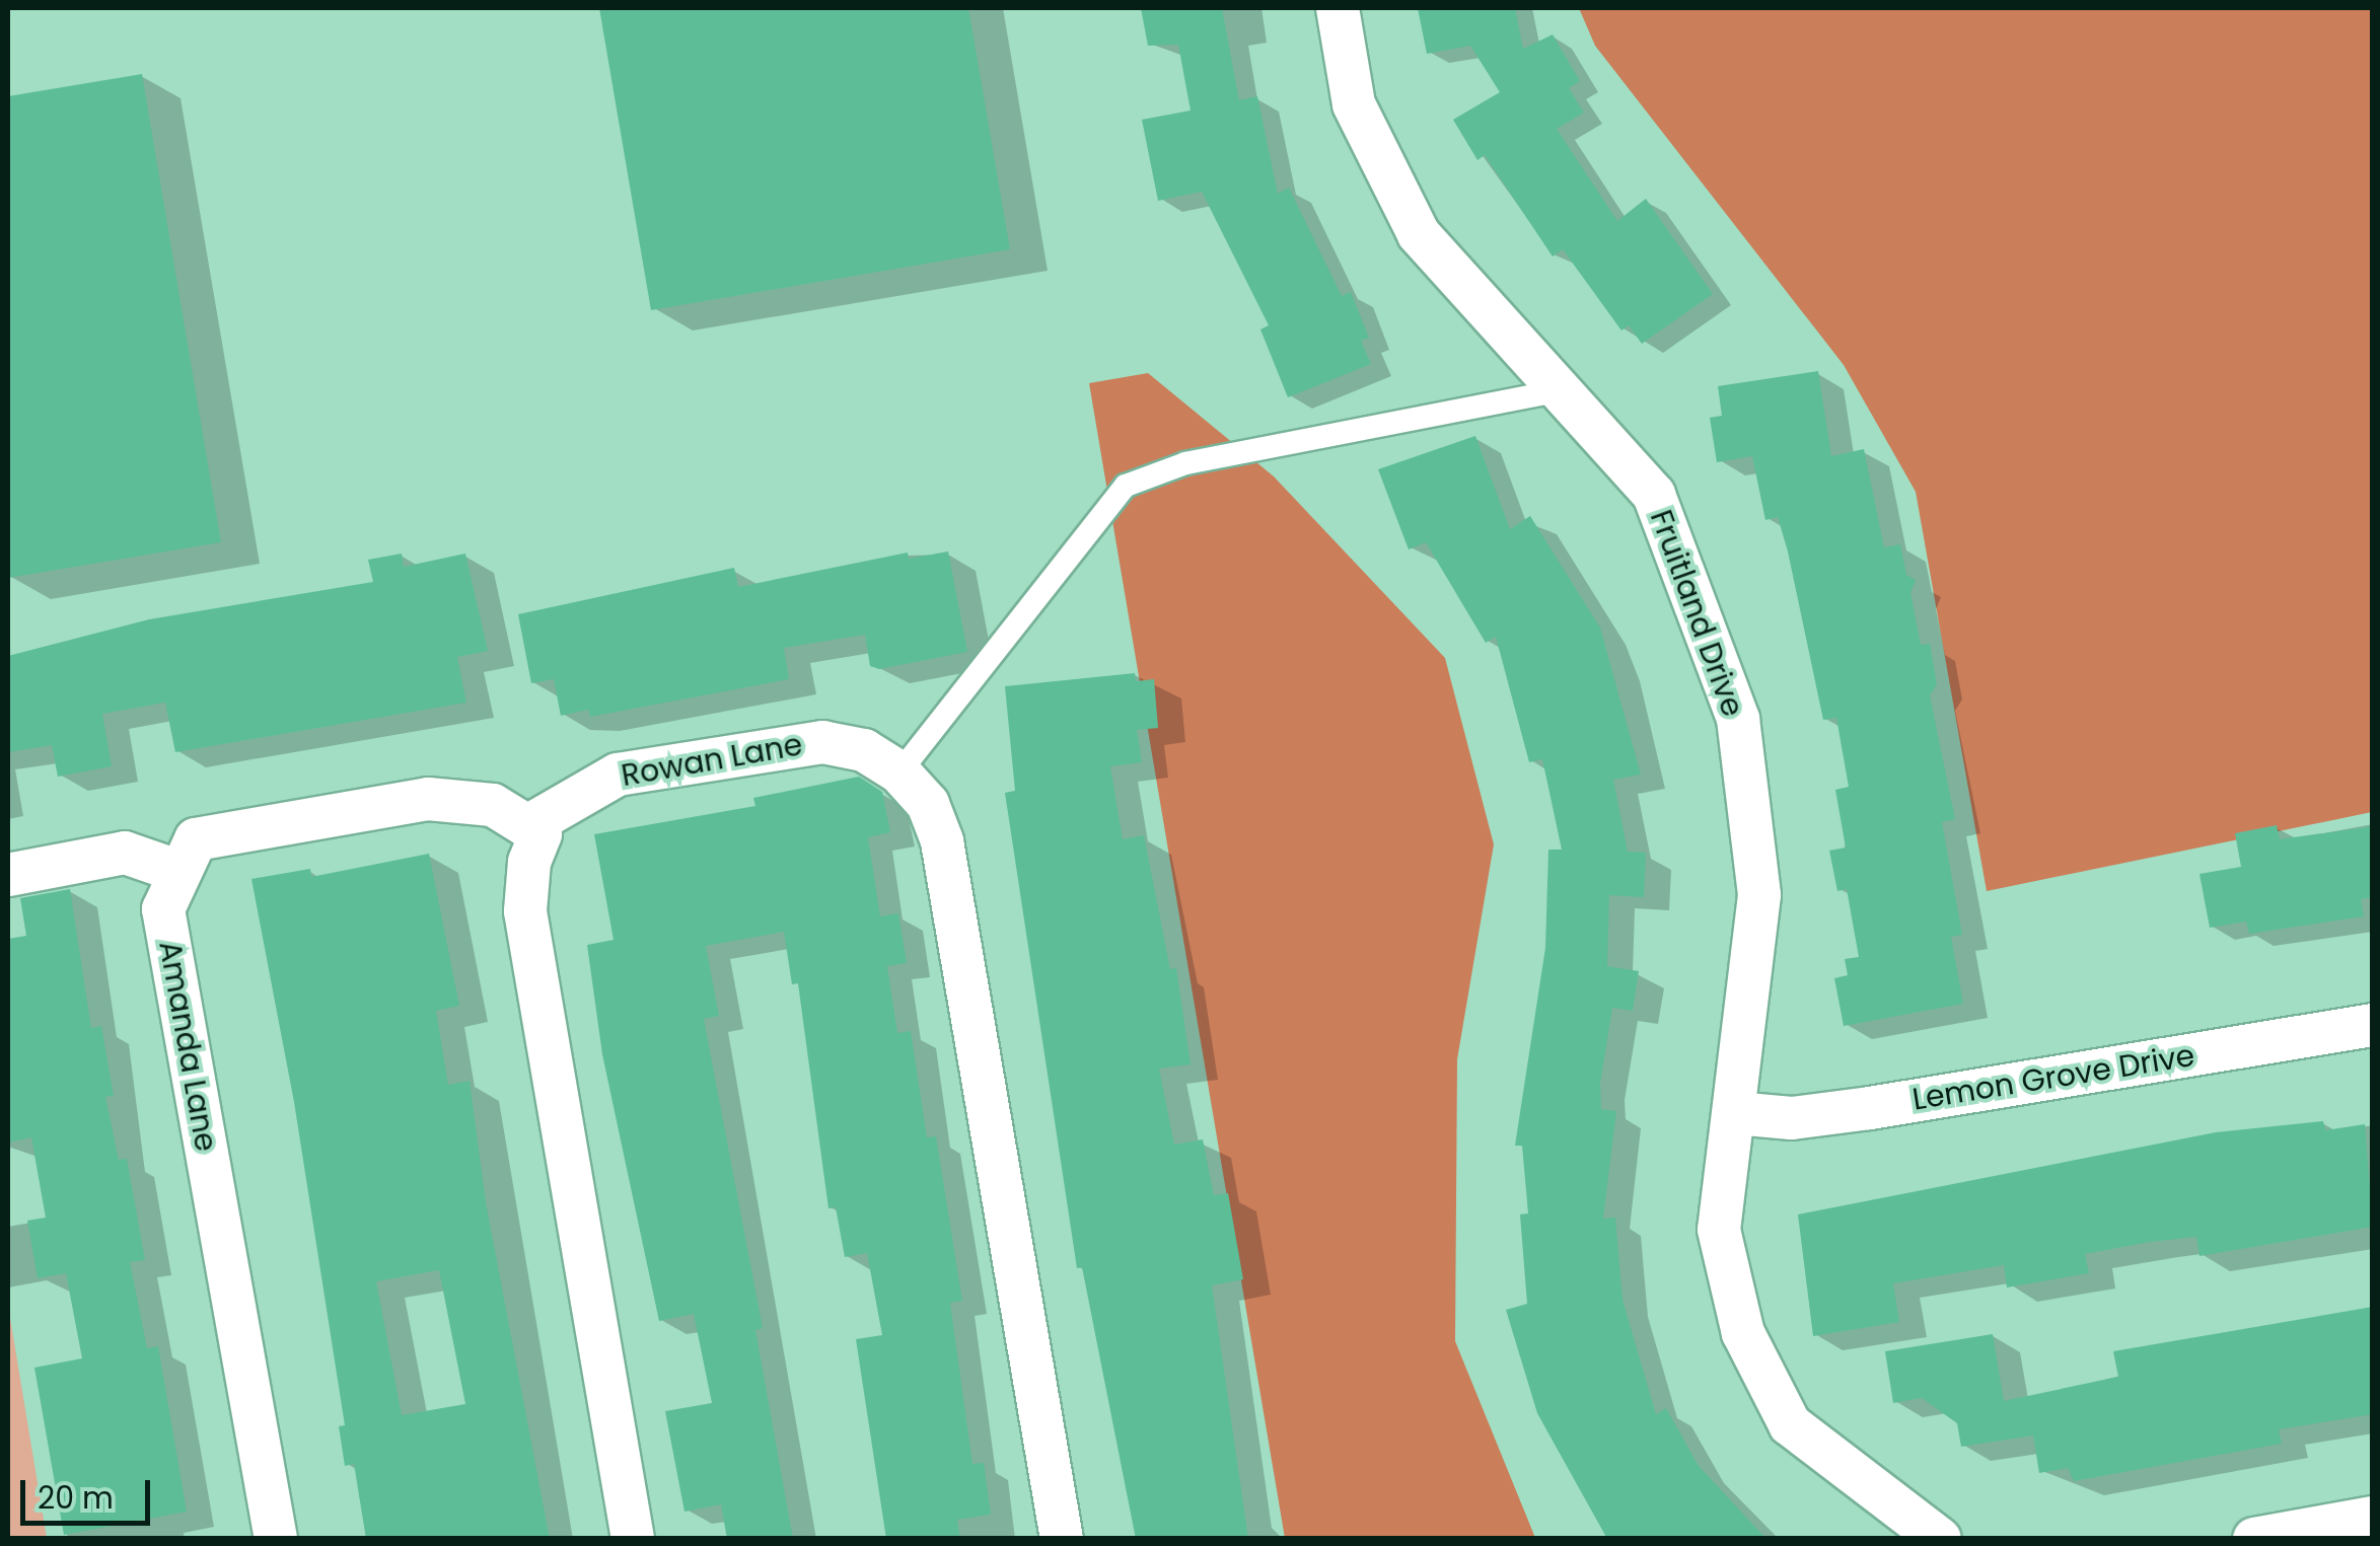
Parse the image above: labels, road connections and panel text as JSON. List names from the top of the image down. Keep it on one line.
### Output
{"streets":{"street":["Fruitland Drive","Rowan Lane","Amanda Lane","Lemon Grove Drive"]},"crossings":[["Fruitland Drive","Lemon Grove Drive"],["Rowan Lane","Amanda Lane"]],"scale_bar":"20 m"}
